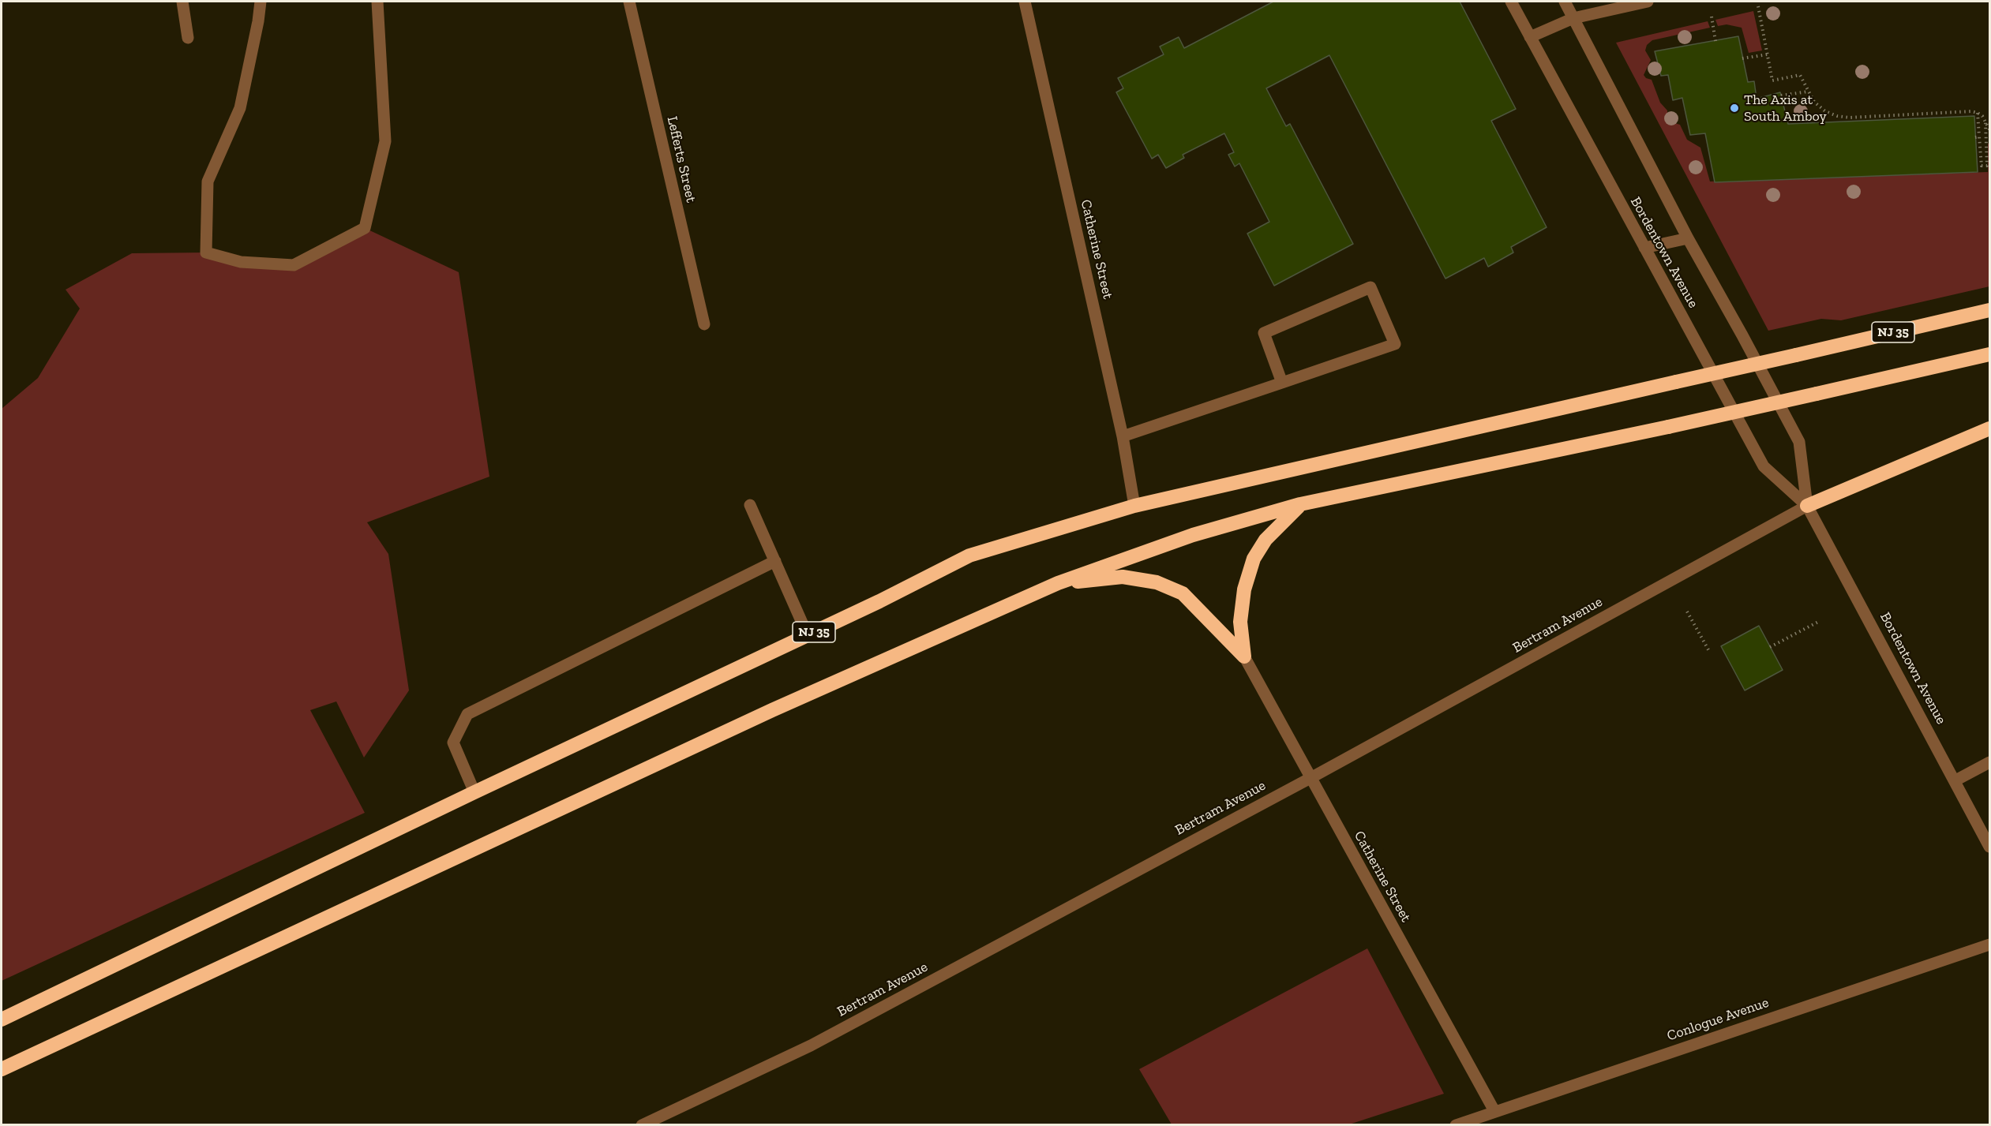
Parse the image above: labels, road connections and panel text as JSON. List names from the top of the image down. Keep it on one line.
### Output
{"streets":{"highway":["NJ 35"],"street":["Lefferts Street","Catherine Street","Bordentown Avenue","Bertram Avenue","Conlogue Avenue"]},"crossings":[["Catherine Street","NJ 35"],["Catherine Street","Bertram Avenue"],["Catherine Street","Conlogue Avenue"],["Bordentown Avenue","Bertram Avenue"]],"places":["The Axis at South Amboy"]}
